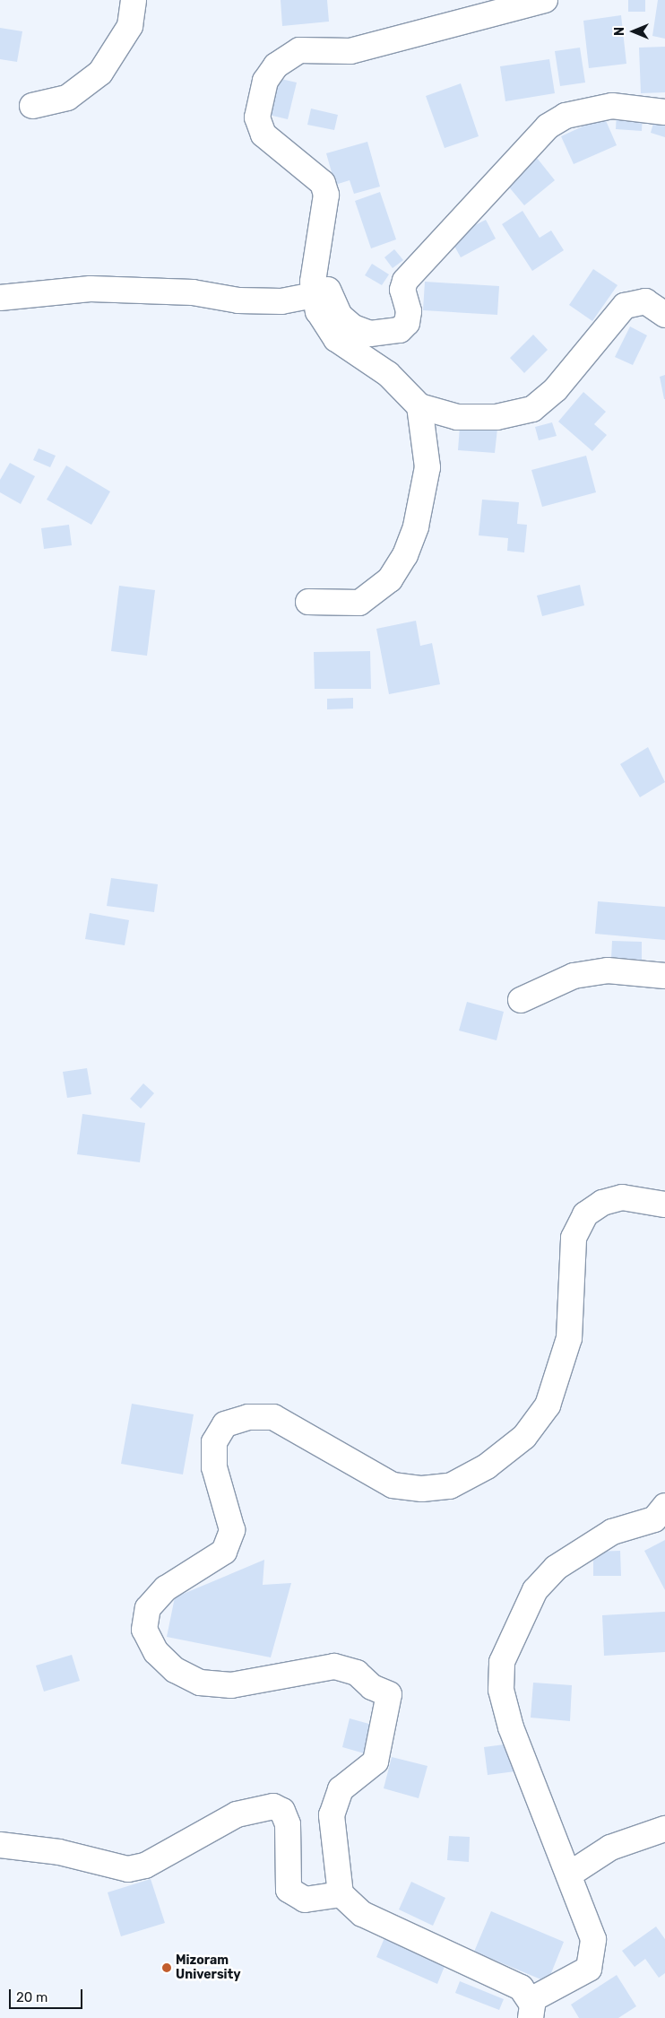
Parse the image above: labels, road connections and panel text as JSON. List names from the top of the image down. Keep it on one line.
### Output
{"places":["Mizoram University"],"scale_bar":"20 m","north":"left"}
